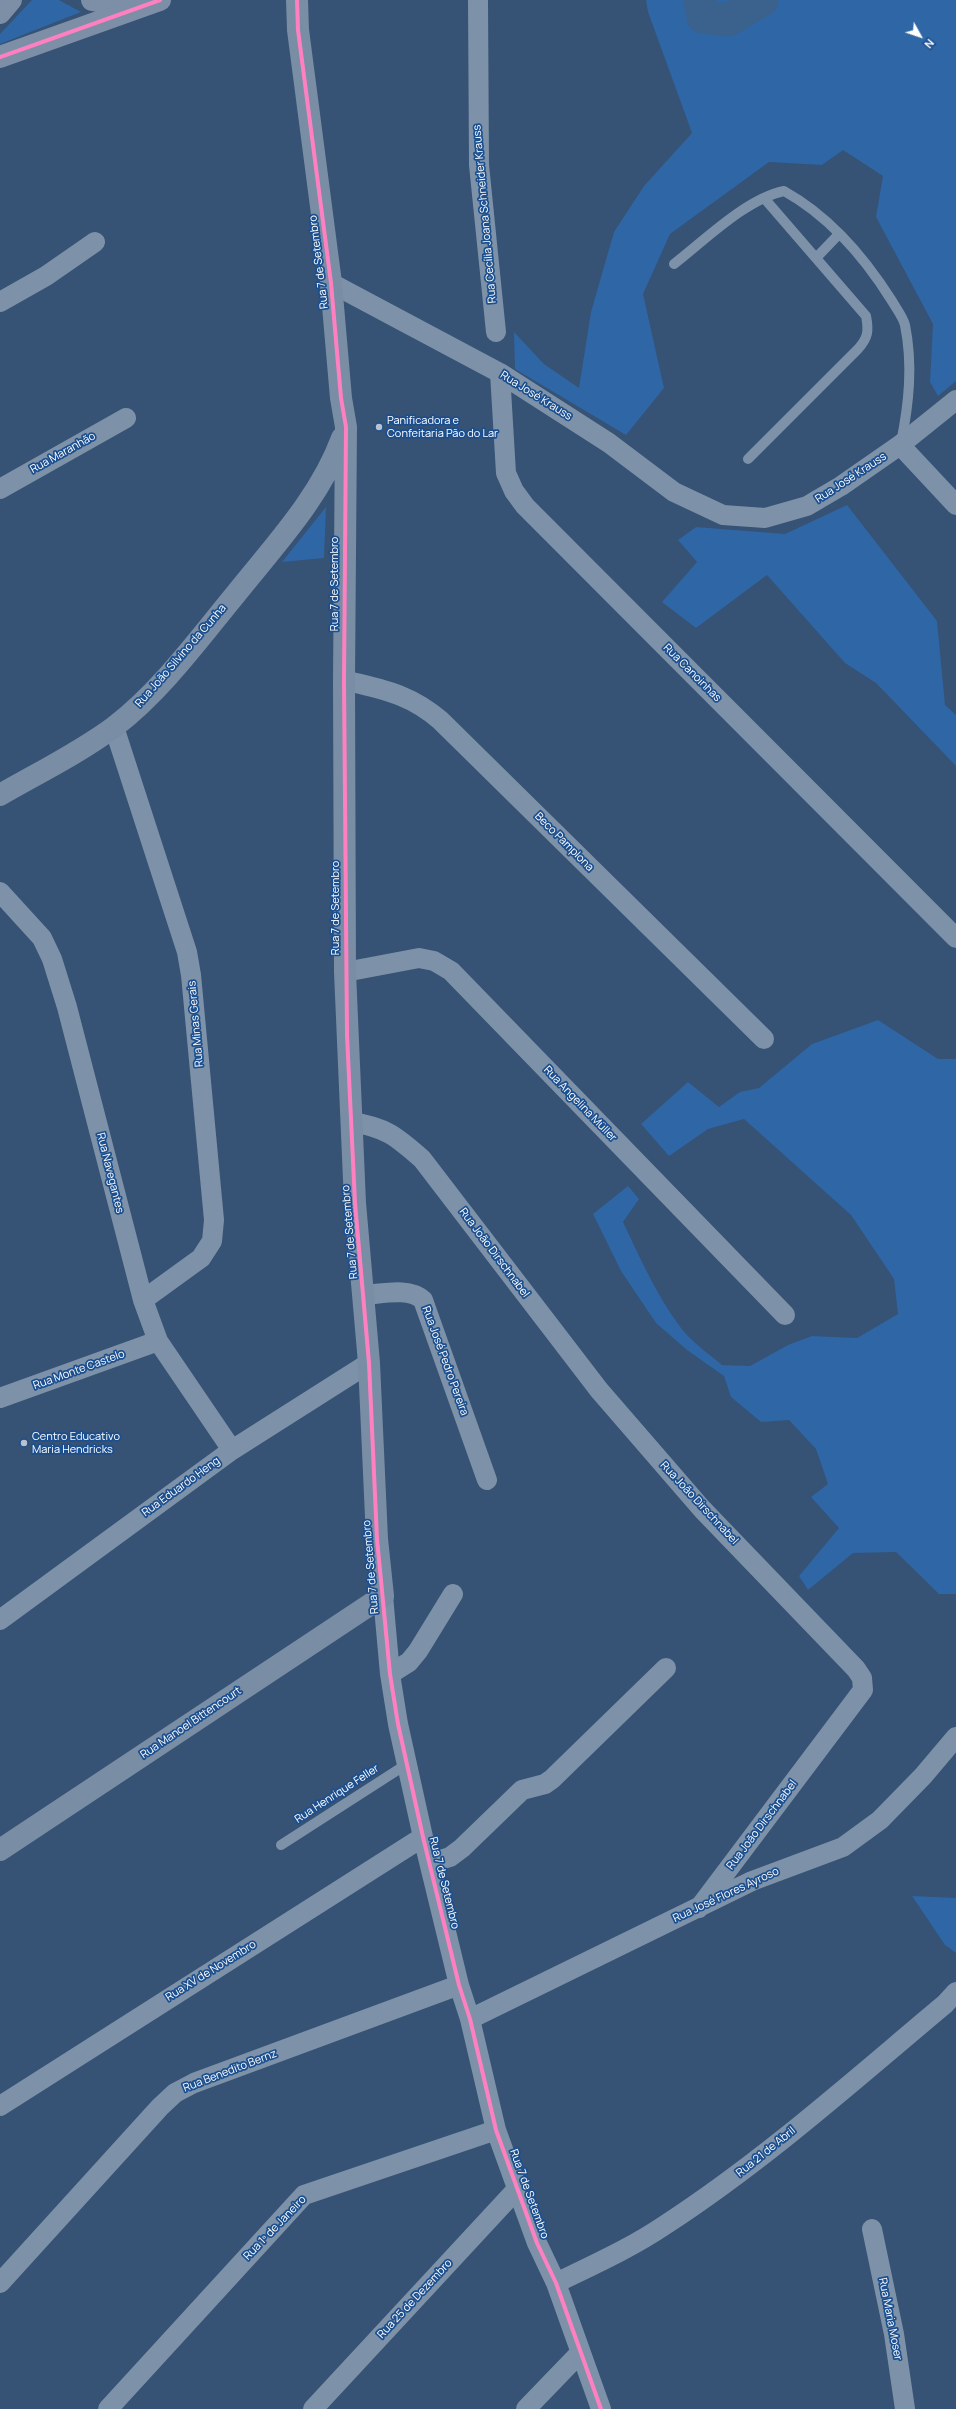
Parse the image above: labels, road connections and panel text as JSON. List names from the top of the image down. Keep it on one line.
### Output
{"streets":{"street":["Rua Cecília Joana Schneider Krauss","Rua 7 de Setembro","Rua José Krauss","Rua Maranhão","Rua João Silvino da Cunha","Rua Canoinhas","Beco Pamplona","Rua Minas Gerais","Rua Angelina Müller","Rua Navegantes","Rua João Dirschnabel","Rua José Pedro Pereira","Rua Monte Castelo","Rua Eduardo Heng","Rua Manoel Bittencourt","Rua José Flores Ayroso","Rua XV de Novembro","Rua Benedito Bernz","Rua 21 de Abril","Rua 1º de Janeiro","Rua 25 de Dezembro","Rua Maria Moser"],"lane":["Rua Henrique Feller"]},"crossings":[["Rua 7 de Setembro","Rua José Krauss"],["Rua 7 de Setembro","Rua João Silvino da Cunha"],["Rua 7 de Setembro","Beco Pamplona"],["Rua 7 de Setembro","Rua Angelina Müller"],["Rua 7 de Setembro","Rua João Dirschnabel"],["Rua 7 de Setembro","Rua José Pedro Pereira"],["Rua 7 de Setembro","Rua Eduardo Heng"],["Rua 7 de Setembro","Rua Manoel Bittencourt"],["Rua 7 de Setembro","Rua Henrique Feller"],["Rua 7 de Setembro","Rua José Flores Ayroso"],["Rua 7 de Setembro","Rua XV de Novembro"],["Rua 7 de Setembro","Rua Benedito Bernz"],["Rua 7 de Setembro","Rua 21 de Abril"],["Rua 7 de Setembro","Rua 1º de Janeiro"],["Rua 7 de Setembro","Rua 25 de Dezembro"],["Rua José Krauss","Rua Canoinhas"],["Rua João Silvino da Cunha","Rua Minas Gerais"],["Rua Minas Gerais","Rua Navegantes"],["Rua Navegantes","Rua Monte Castelo"],["Rua Navegantes","Rua Eduardo Heng"],["Rua João Dirschnabel","Rua José Flores Ayroso"]],"places":["Panificadora e Confeitaria Pão do Lar","Centro Educativo Maria Hendricks"],"north":"bottom right"}
